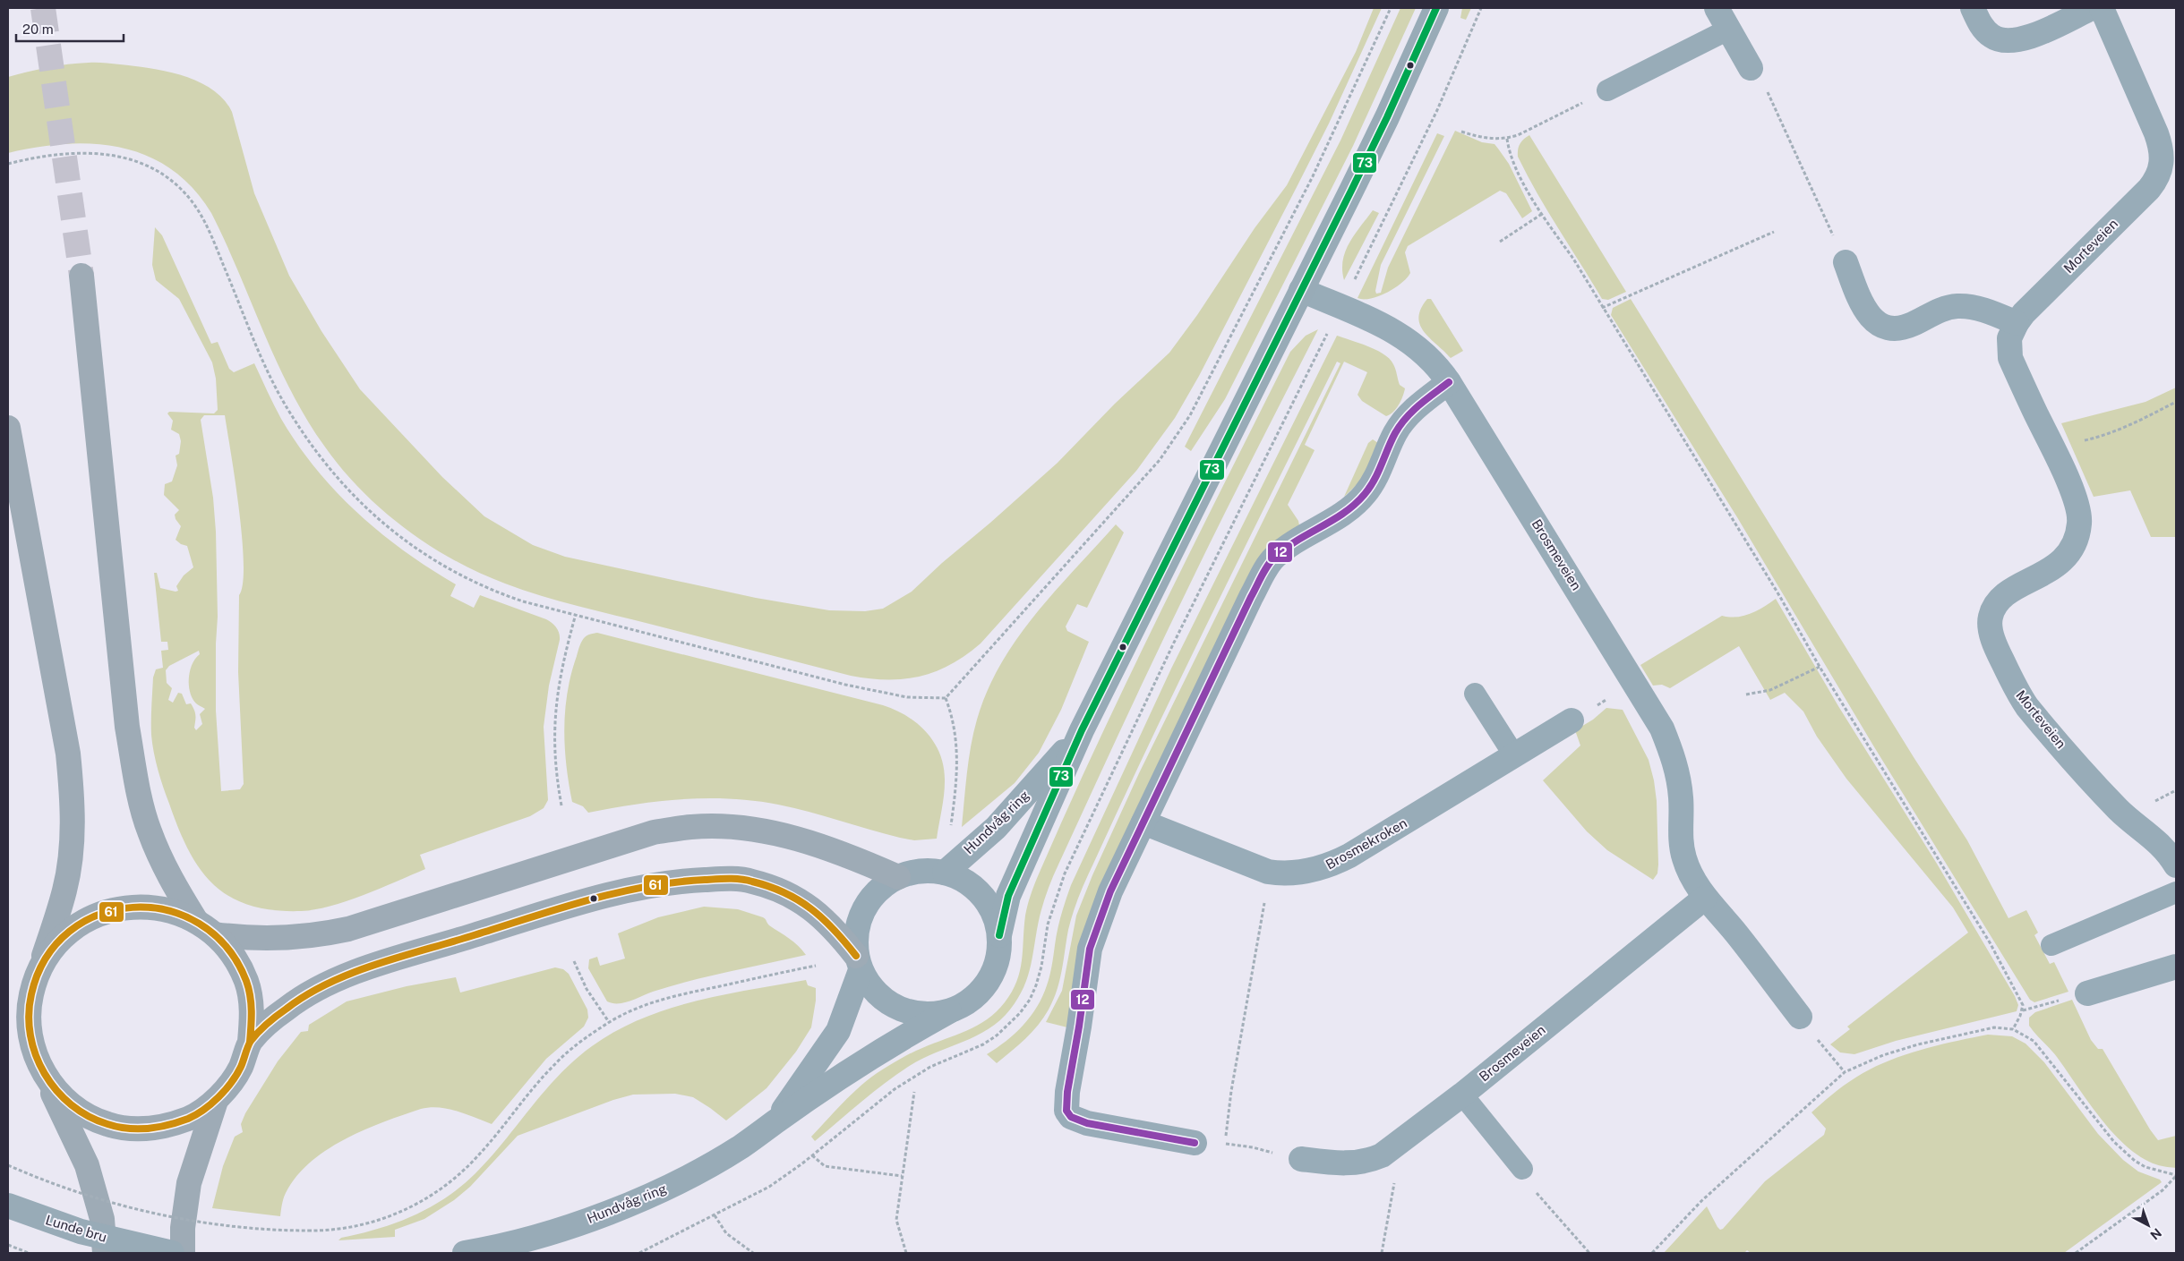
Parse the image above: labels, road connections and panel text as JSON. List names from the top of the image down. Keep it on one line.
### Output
{"streets":{"main road":["Hundvåg ring","Lunde bru"],"street":["Morteveien","Brosmeveien","Brosmekroken"]},"crossings":[["Brosmeveien","Hundvåg ring"]],"lines":["transit line 73","transit line 12","transit line 61"],"scale_bar":"20 m","north":"bottom right"}
